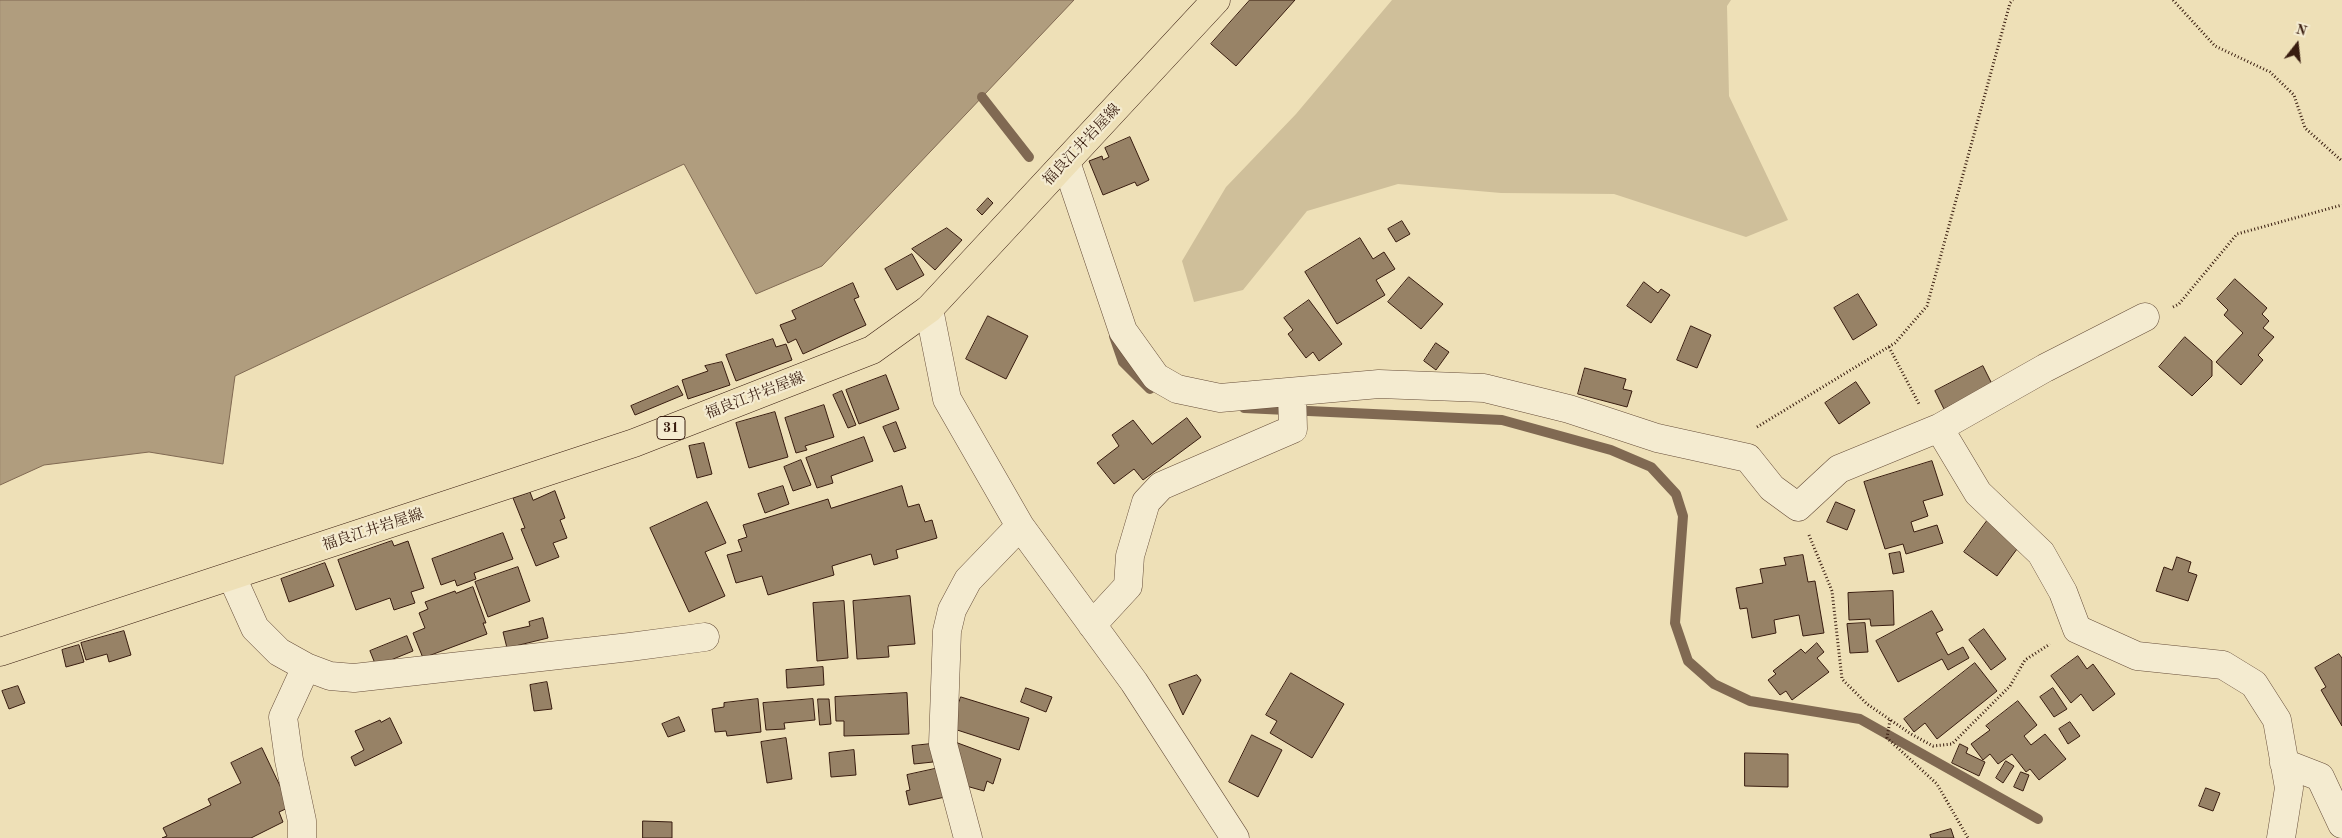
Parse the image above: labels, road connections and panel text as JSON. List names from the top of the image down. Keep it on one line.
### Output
{"streets":{"main road":["福良江井岩屋線","31"]},"north":"top"}
